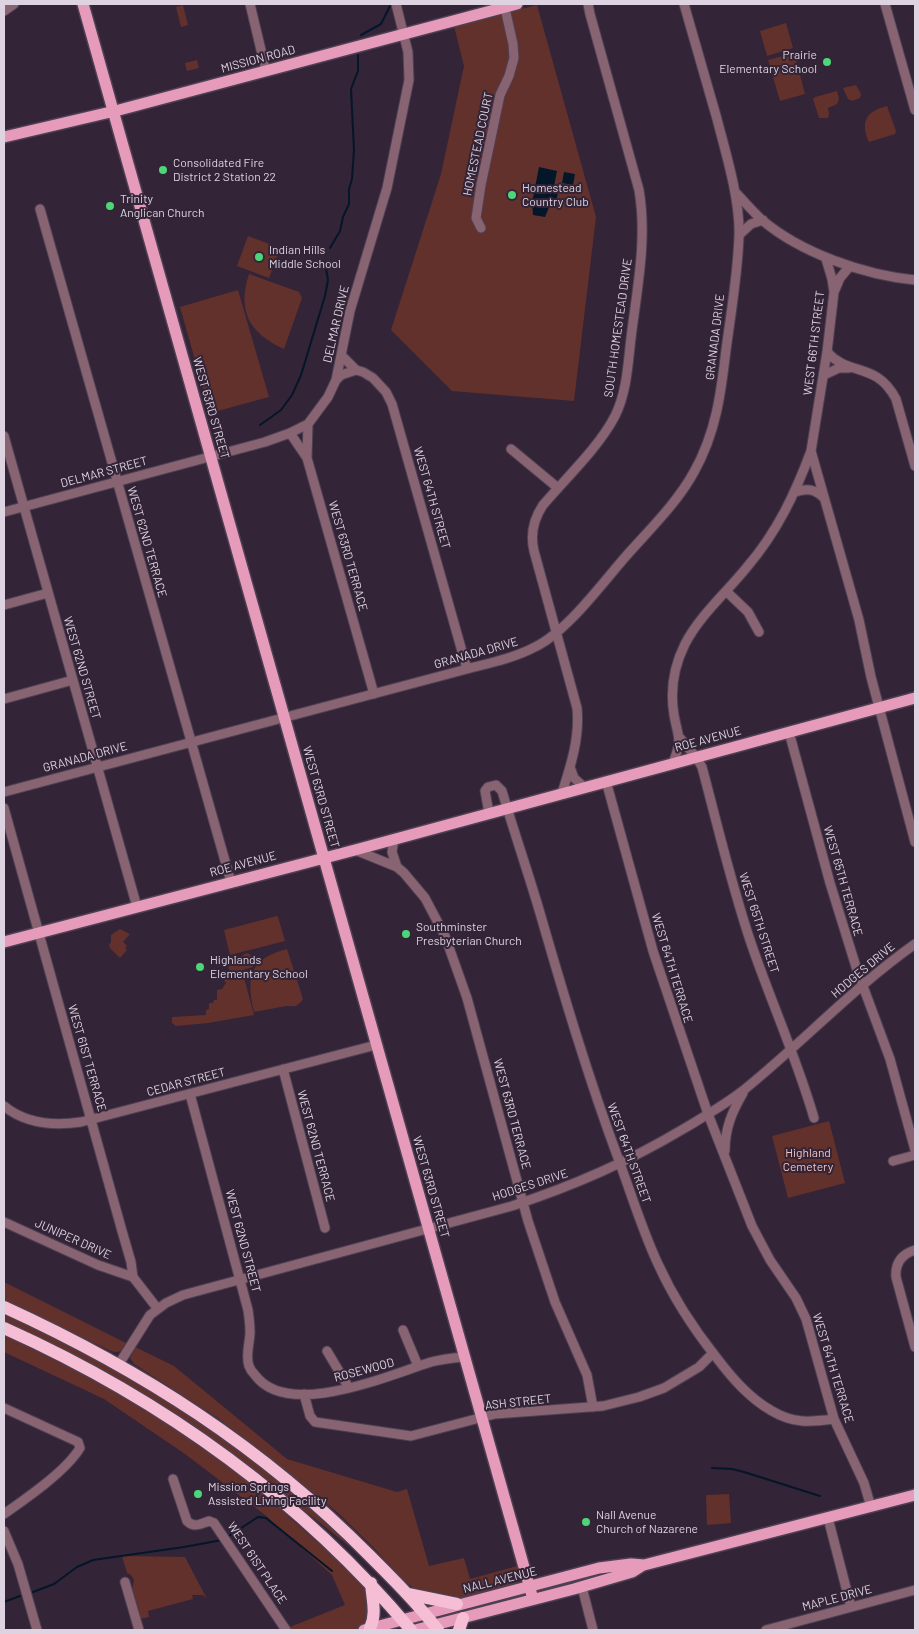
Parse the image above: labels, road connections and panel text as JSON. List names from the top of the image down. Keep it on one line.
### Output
{"streets":{"main road":["MISSION ROAD","WEST 63RD STREET","ROE AVENUE","NALL AVENUE"],"street":["HOMESTEAD COURT","DELMAR DRIVE","SOUTH HOMESTEAD DRIVE","GRANADA DRIVE","WEST 66TH STREET","DELMAR STREET","WEST 64TH STREET","WEST 62ND TERRACE","WEST 63RD TERRACE","WEST 62ND STREET","WEST 65TH TERRACE","WEST 65TH STREET","WEST 64TH TERRACE","HODGES DRIVE","WEST 61ST TERRACE","CEDAR STREET","JUNIPER DRIVE","ROSEWOOD","ASH STREET","WEST 61ST PLACE","MAPLE DRIVE"]},"crossings":[["MISSION ROAD","HOMESTEAD COURT"],["MISSION ROAD","DELMAR DRIVE"],["MISSION ROAD","WEST 63RD STREET"],["DELMAR DRIVE","WEST 63RD STREET"],["DELMAR DRIVE","DELMAR STREET"],["DELMAR DRIVE","WEST 64TH STREET"],["DELMAR DRIVE","WEST 63RD TERRACE"],["SOUTH HOMESTEAD DRIVE","GRANADA DRIVE"],["SOUTH HOMESTEAD DRIVE","ROE AVENUE"],["GRANADA DRIVE","WEST 63RD STREET"],["GRANADA DRIVE","WEST 64TH STREET"],["GRANADA DRIVE","WEST 62ND TERRACE"],["GRANADA DRIVE","WEST 63RD TERRACE"],["GRANADA DRIVE","WEST 62ND STREET"],["WEST 66TH STREET","ROE AVENUE"],["WEST 66TH STREET","WEST 65TH STREET"],["WEST 63RD STREET","DELMAR STREET"],["WEST 63RD STREET","ROE AVENUE"],["WEST 63RD STREET","HODGES DRIVE"],["WEST 63RD STREET","CEDAR STREET"],["WEST 63RD STREET","ROSEWOOD"],["WEST 63RD STREET","ASH STREET"],["WEST 63RD STREET","NALL AVENUE"],["DELMAR STREET","WEST 62ND TERRACE"],["DELMAR STREET","WEST 62ND STREET"],["WEST 64TH STREET","ROE AVENUE"],["WEST 64TH STREET","WEST 64TH TERRACE"],["WEST 64TH STREET","HODGES DRIVE"],["WEST 64TH STREET","ASH STREET"],["WEST 62ND TERRACE","ROE AVENUE"],["WEST 62ND TERRACE","CEDAR STREET"],["WEST 63RD TERRACE","ROE AVENUE"],["WEST 63RD TERRACE","HODGES DRIVE"],["WEST 63RD TERRACE","ASH STREET"],["WEST 62ND STREET","ROE AVENUE"],["WEST 62ND STREET","HODGES DRIVE"],["WEST 62ND STREET","CEDAR STREET"],["WEST 62ND STREET","ROSEWOOD"],["ROE AVENUE","WEST 65TH TERRACE"],["ROE AVENUE","WEST 65TH STREET"],["ROE AVENUE","WEST 64TH TERRACE"],["ROE AVENUE","WEST 61ST TERRACE"],["WEST 65TH TERRACE","HODGES DRIVE"],["WEST 65TH STREET","HODGES DRIVE"],["WEST 64TH TERRACE","HODGES DRIVE"],["WEST 64TH TERRACE","NALL AVENUE"],["WEST 61ST TERRACE","CEDAR STREET"],["WEST 61ST TERRACE","JUNIPER DRIVE"],["ROSEWOOD","ASH STREET"]],"parks":["Highland Cemetery"],"places":["Prairie Elementary School","Consolidated Fire District 2 Station 22","Homestead Country Club","Trinity Anglican Church","Indian Hills Middle School","Southminster Presbyterian Church","Highlands Elementary School","Mission Springs Assisted Living Facility","Nall Avenue Church of Nazarene"]}
